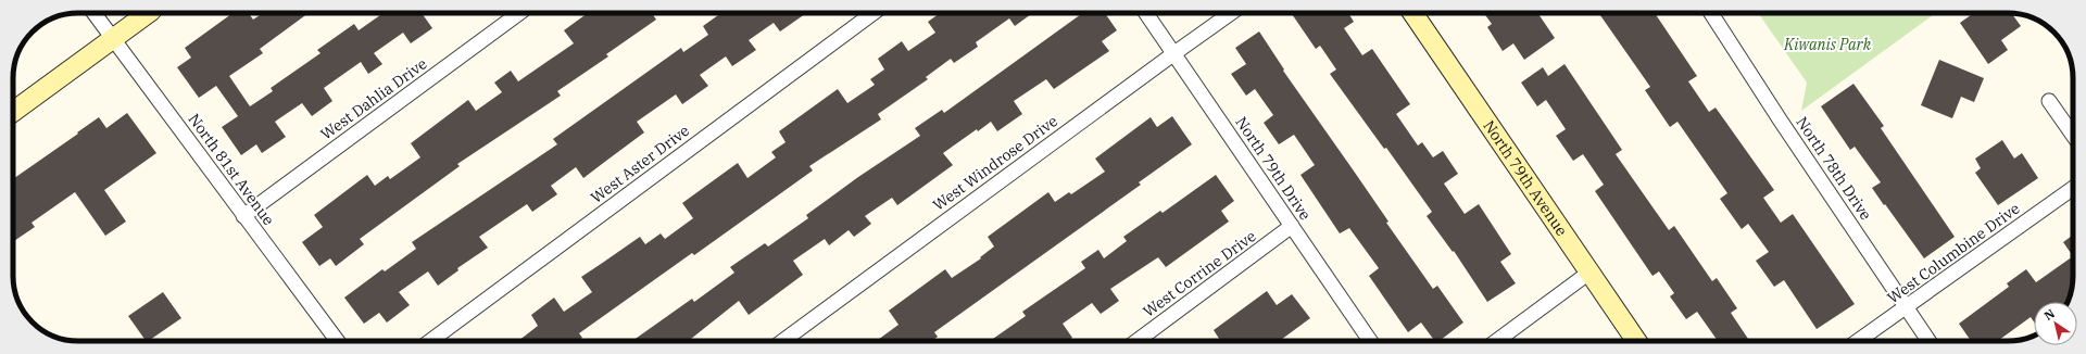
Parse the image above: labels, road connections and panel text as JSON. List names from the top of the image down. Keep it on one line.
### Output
{"streets":{"street":["West Dahlia Drive","West Windrose Drive","West Aster Drive","North 79th Drive","North 78th Drive","North 81st Avenue","North 79th Avenue","West Columbine Drive","West Corrine Drive"]},"crossings":[["West Dahlia Drive","North 81st Avenue"],["West Windrose Drive","North 79th Drive"],["North 79th Drive","West Corrine Drive"],["North 78th Drive","West Columbine Drive"]],"parks":["Kiwanis Park"],"north":"top left"}
